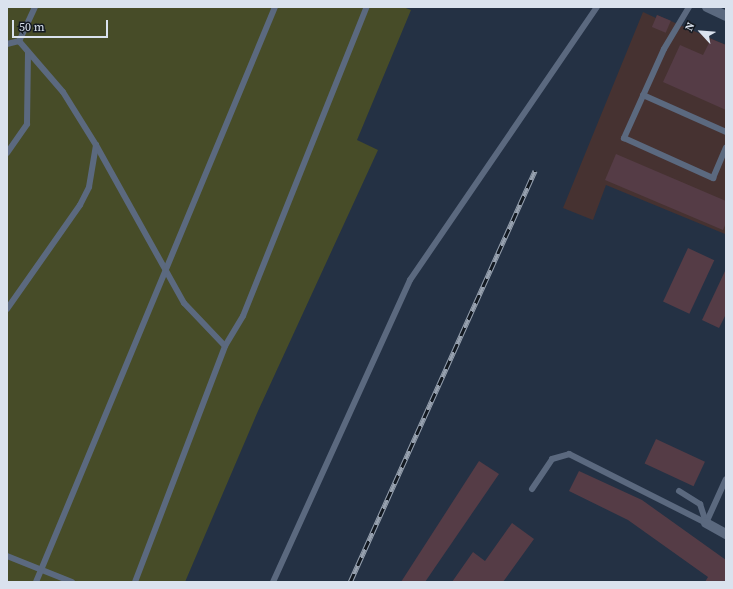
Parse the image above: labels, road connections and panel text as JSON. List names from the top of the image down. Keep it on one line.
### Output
{"scale_bar":"50 m","north":"top left"}
